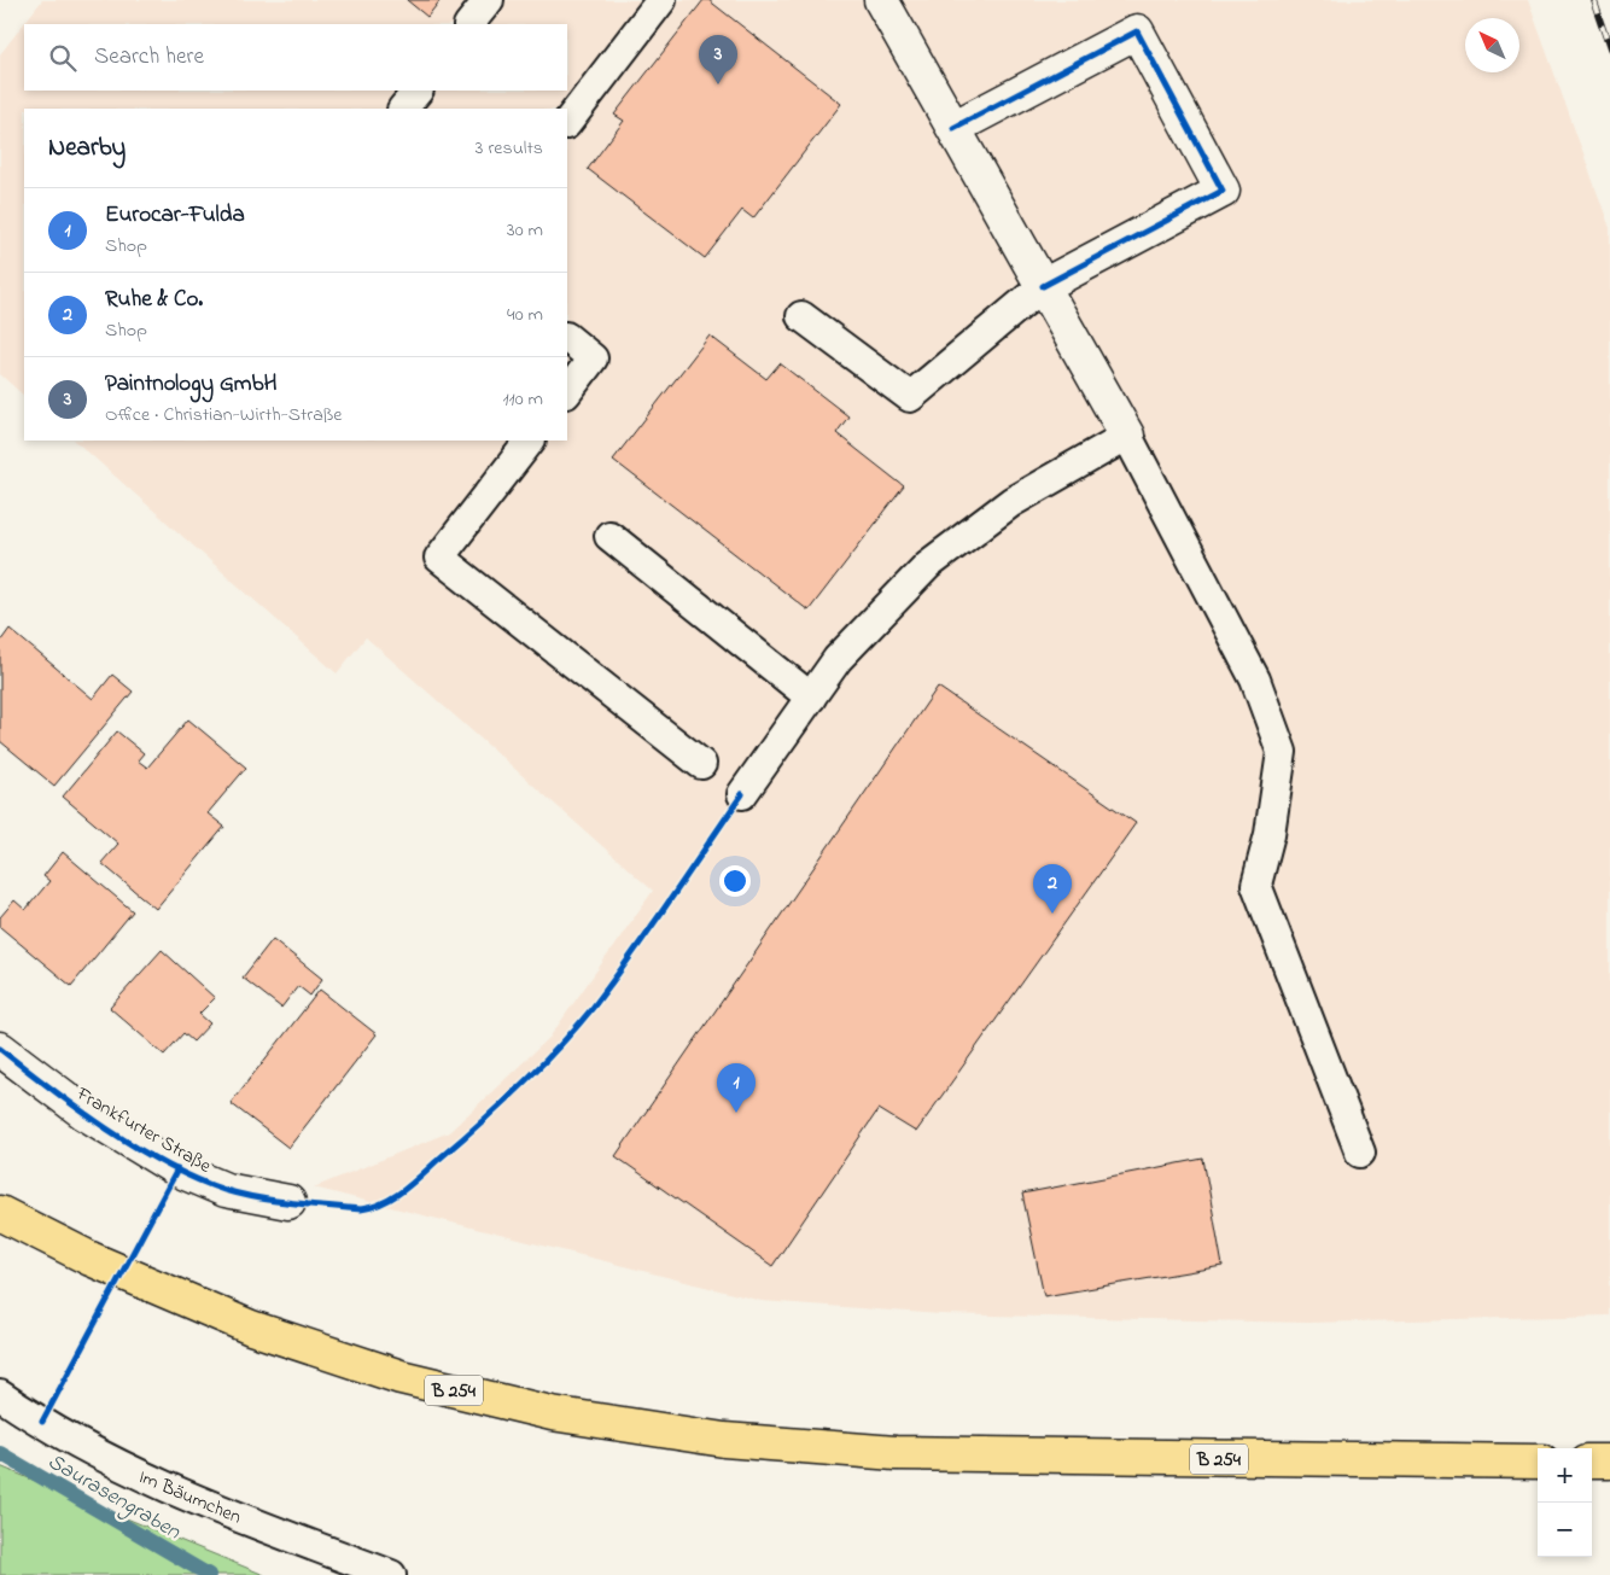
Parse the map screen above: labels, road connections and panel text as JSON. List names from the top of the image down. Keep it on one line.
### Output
{"streets":{"main road":["B 254"],"street":["Frankfurter Straße"],"lane":["Im Bäumchen"]},"water":["Saurasengraben"],"north":"top left","page":{"search":"Search here","pins":["3","2","1"],"heading":["Nearby","3 results"],"list":[{"mark":"1","name":"Eurocar-Fulda","note":"Shop","value":"30 m"},{"mark":"2","name":"Ruhe & Co.","note":"Shop","value":"40 m"},{"mark":"3","name":"Paintnology GmbH","note":"Office · Christian-Wirth-Straße","value":"110 m"}],"map_buttons":["+","−"]}}
